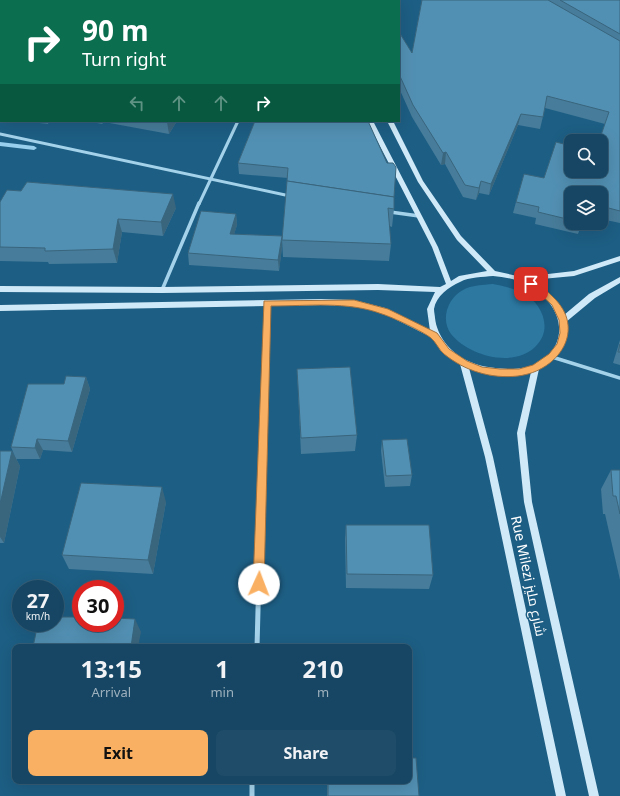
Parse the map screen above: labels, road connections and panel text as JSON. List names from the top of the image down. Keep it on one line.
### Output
{"streets":{"street":["Rue Milezi شارع مليز"]},"page":{"turn":["90 m","Turn right"],"speed":"27 km/h","limit":"30","eta":["13:15","Arrival","1","min","210","m"],"buttons":["Exit","Share"]}}
